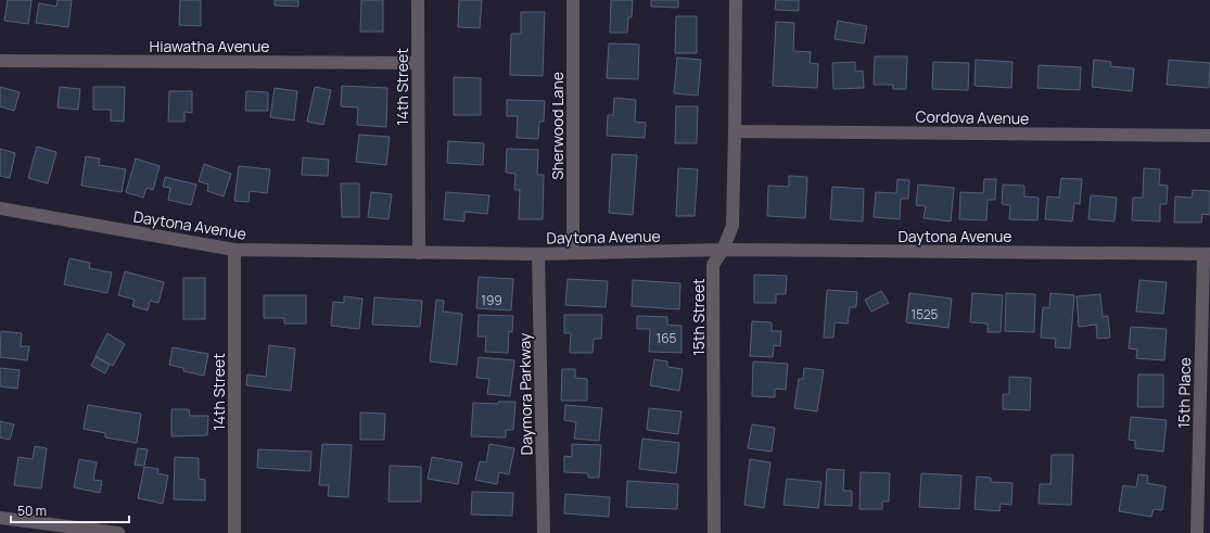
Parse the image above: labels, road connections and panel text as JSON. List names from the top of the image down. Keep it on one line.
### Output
{"streets":{"street":["Hiawatha Avenue","14th Street","Cordova Avenue","Sherwood Lane","Daytona Avenue","15th Street","15th Place","Daymora Parkway"]},"crossings":[["Hiawatha Avenue","14th Street"],["14th Street","Daytona Avenue"],["Cordova Avenue","15th Street"],["Sherwood Lane","Daytona Avenue"],["Daytona Avenue","15th Street"],["Daytona Avenue","15th Place"],["Daytona Avenue","Daymora Parkway"]],"house_numbers":["199","1525","165"],"scale_bar":"50 m"}
